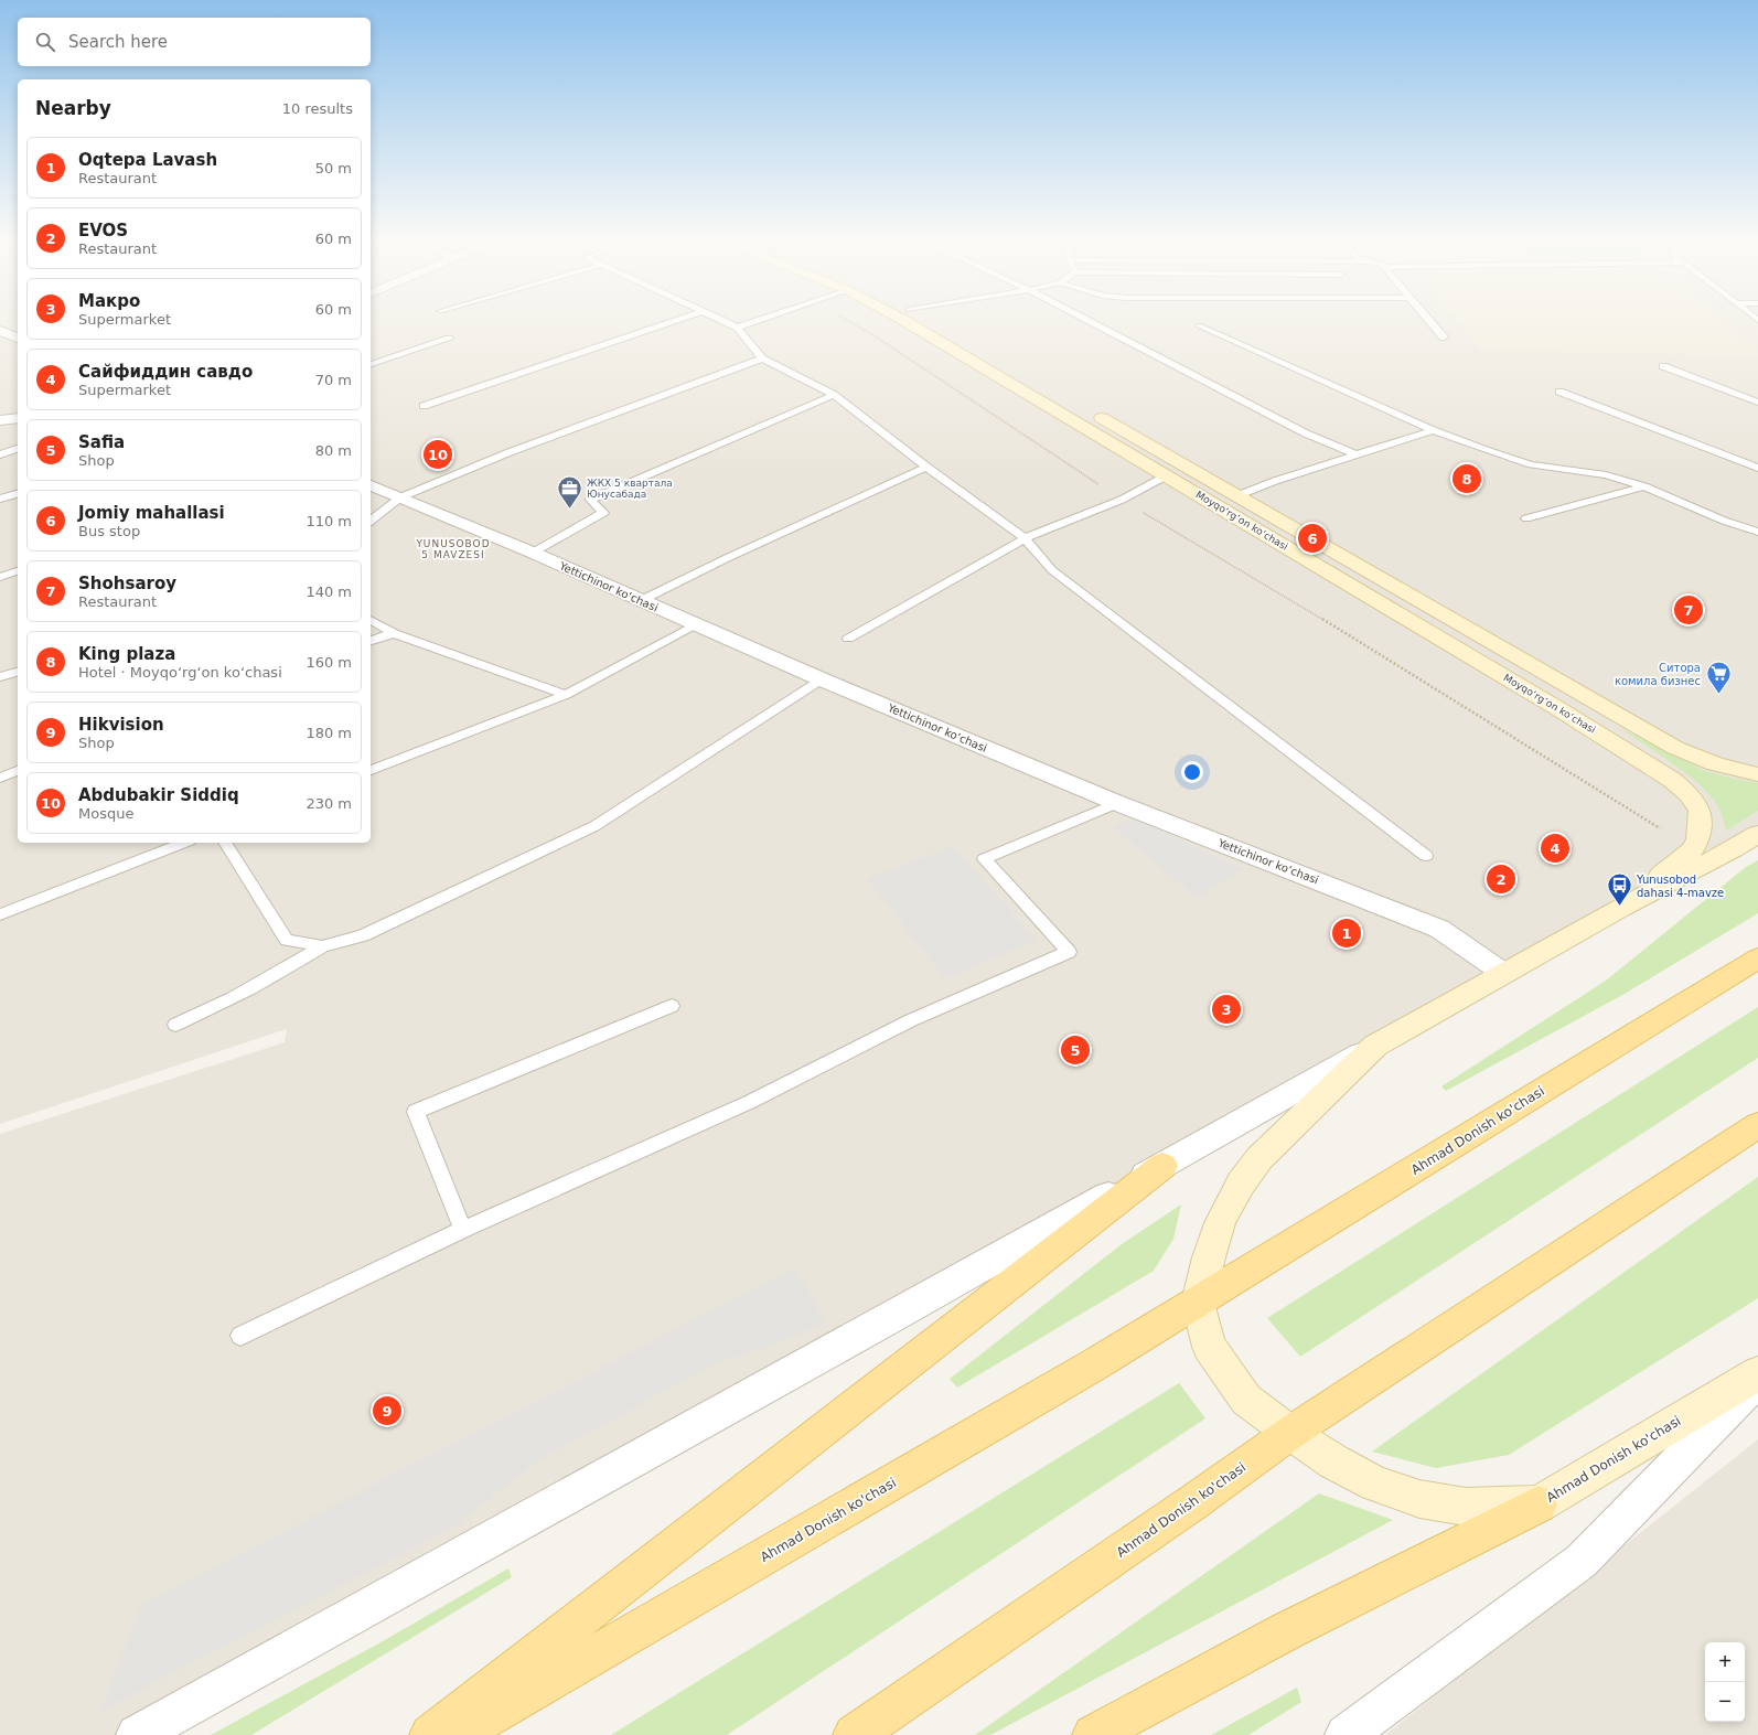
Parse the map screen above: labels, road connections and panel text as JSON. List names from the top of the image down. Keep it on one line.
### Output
{"streets":{"main road":["Moyqoʻrgʻon koʻchasi","Ahmad Donish ko'chasi"],"street":["Yettichinor ko‘chasi"]},"crossings":[["Moyqoʻrgʻon koʻchasi","Ahmad Donish ko'chasi"],["Yettichinor ko‘chasi","Ahmad Donish ko'chasi"]],"districts":["YUNUSOBOD 5 MAVZESI"],"places":{"office":["ЖКХ 5 квартала Юнусабада"],"supermarket":["Ситора комила бизнес"],"bus stop":["Yunusobod dahasi 4-mavze"]},"page":{"search":"Search here","heading":["Nearby","10 results"],"list":[{"mark":"1","name":"Oqtepa Lavash","note":"Restaurant","value":"50 m"},{"mark":"2","name":"EVOS","note":"Restaurant","value":"60 m"},{"mark":"3","name":"Макро","note":"Supermarket","value":"60 m"},{"mark":"4","name":"Сайфиддин савдо","note":"Supermarket","value":"70 m"},{"mark":"5","name":"Safia","note":"Shop","value":"80 m"},{"mark":"6","name":"Jomiy mahallasi","note":"Bus stop","value":"110 m"},{"mark":"7","name":"Shohsaroy","note":"Restaurant","value":"140 m"},{"mark":"8","name":"King plaza","note":"Hotel · Moyqoʻrgʻon koʻchasi","value":"160 m"},{"mark":"9","name":"Hikvision","note":"Shop","value":"180 m"},{"mark":"10","name":"Abdubakir Siddiq","note":"Mosque","value":"230 m"}],"pins":["10","8","6","7","4","2","1","3","5","9"],"map_buttons":["+","−"]}}
